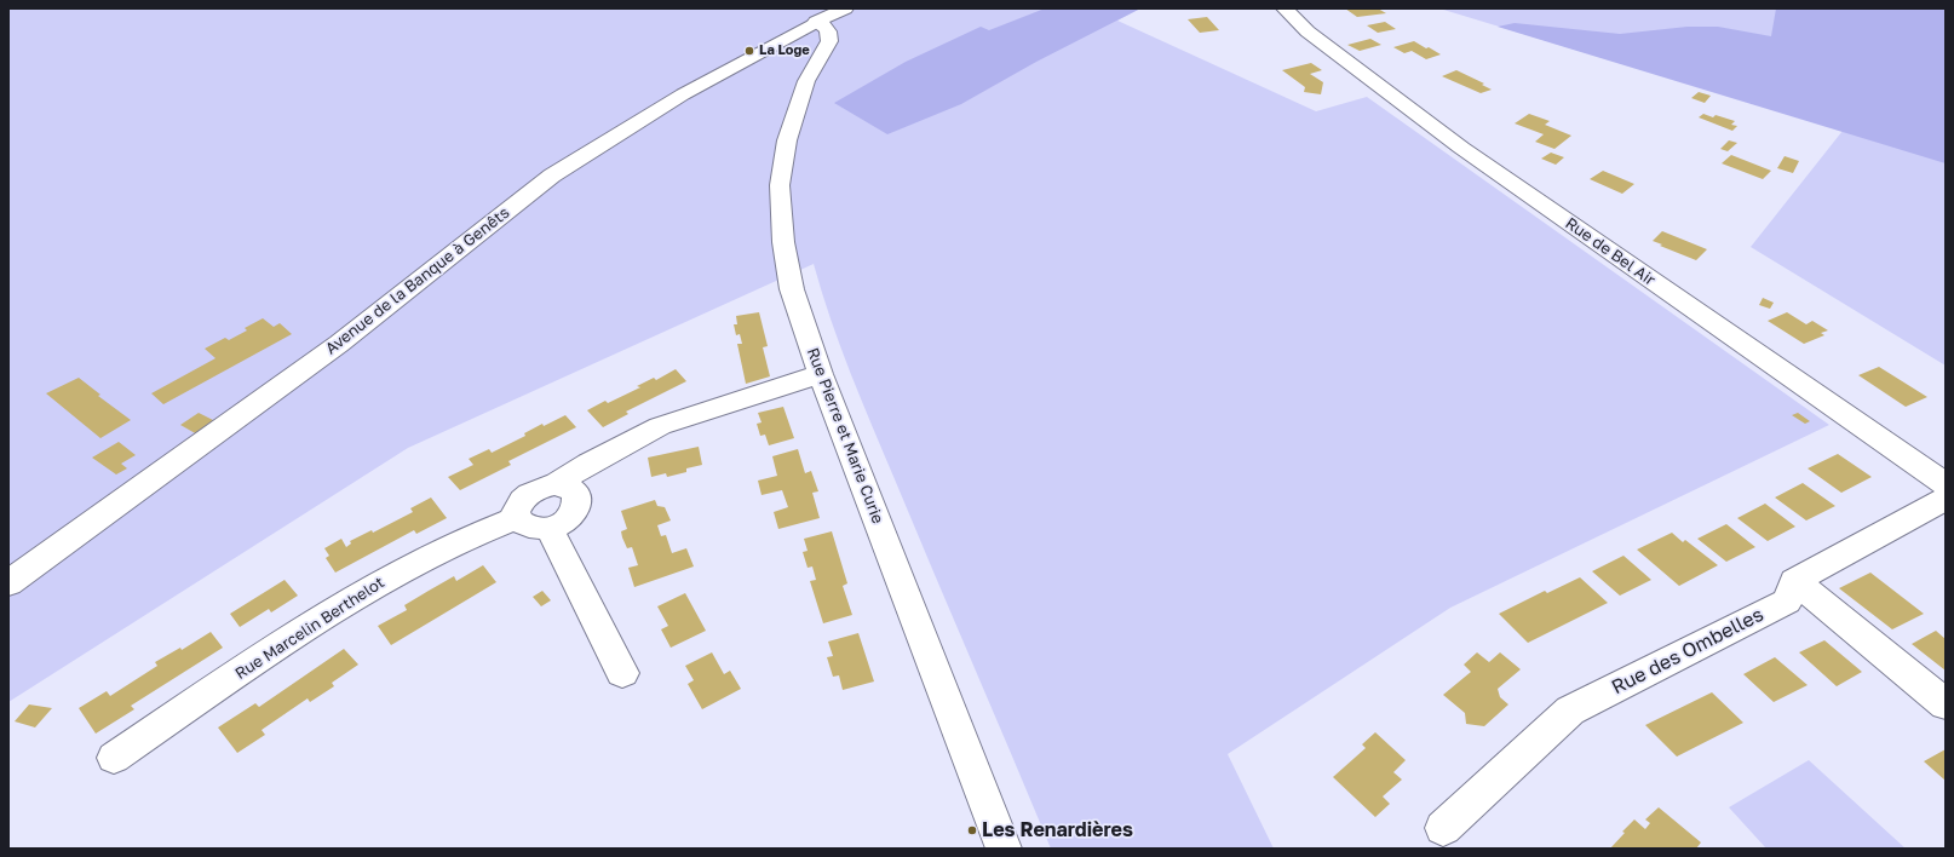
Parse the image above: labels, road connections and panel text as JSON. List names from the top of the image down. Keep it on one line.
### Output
{"streets":{"street":["Rue de Bel Air","Avenue de la Banque à Genêts","Rue Pierre et Marie Curie","Rue Marcelin Berthelot","Rue des Ombelles"]},"crossings":[["Avenue de la Banque à Genêts","Rue Pierre et Marie Curie"]],"places":["La Loge","Les Renardières"]}
